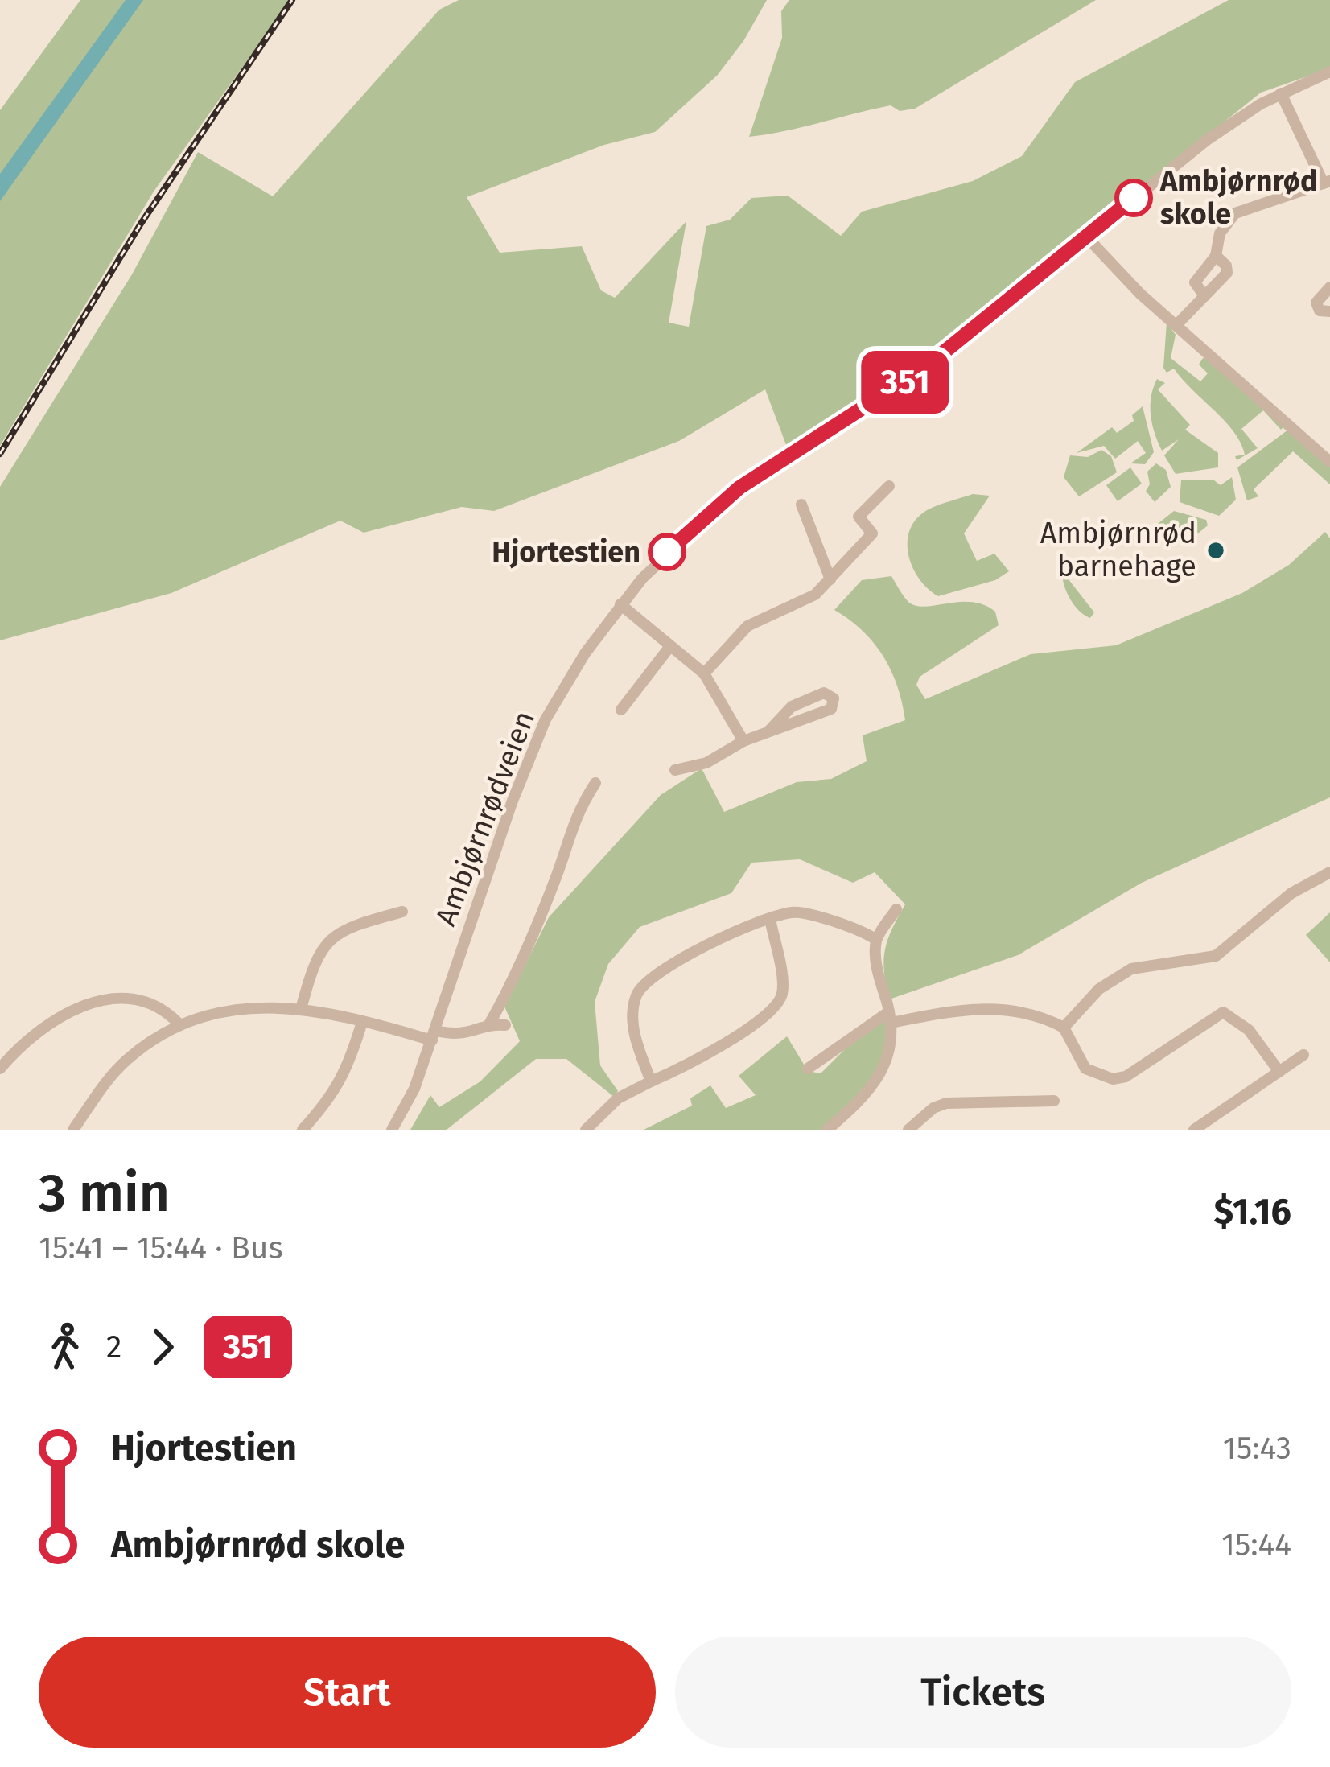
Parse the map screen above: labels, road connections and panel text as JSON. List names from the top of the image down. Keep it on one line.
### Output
{"streets":{"street":["Ambjørnrødveien"]},"places":["Ambjørnrød skole","Ambjørnrød barnehage","Hjortestien"],"lines":["bus line 351"],"page":{"on_map":"351","heading":["3 min","15:41 – 15:44 · Bus","$1.16"],"legs":["2","351"],"list":[{"name":"Hjortestien","value":"15:43"},{"name":"Ambjørnrød skole","value":"15:44"}],"buttons":["Start","Tickets"]}}
